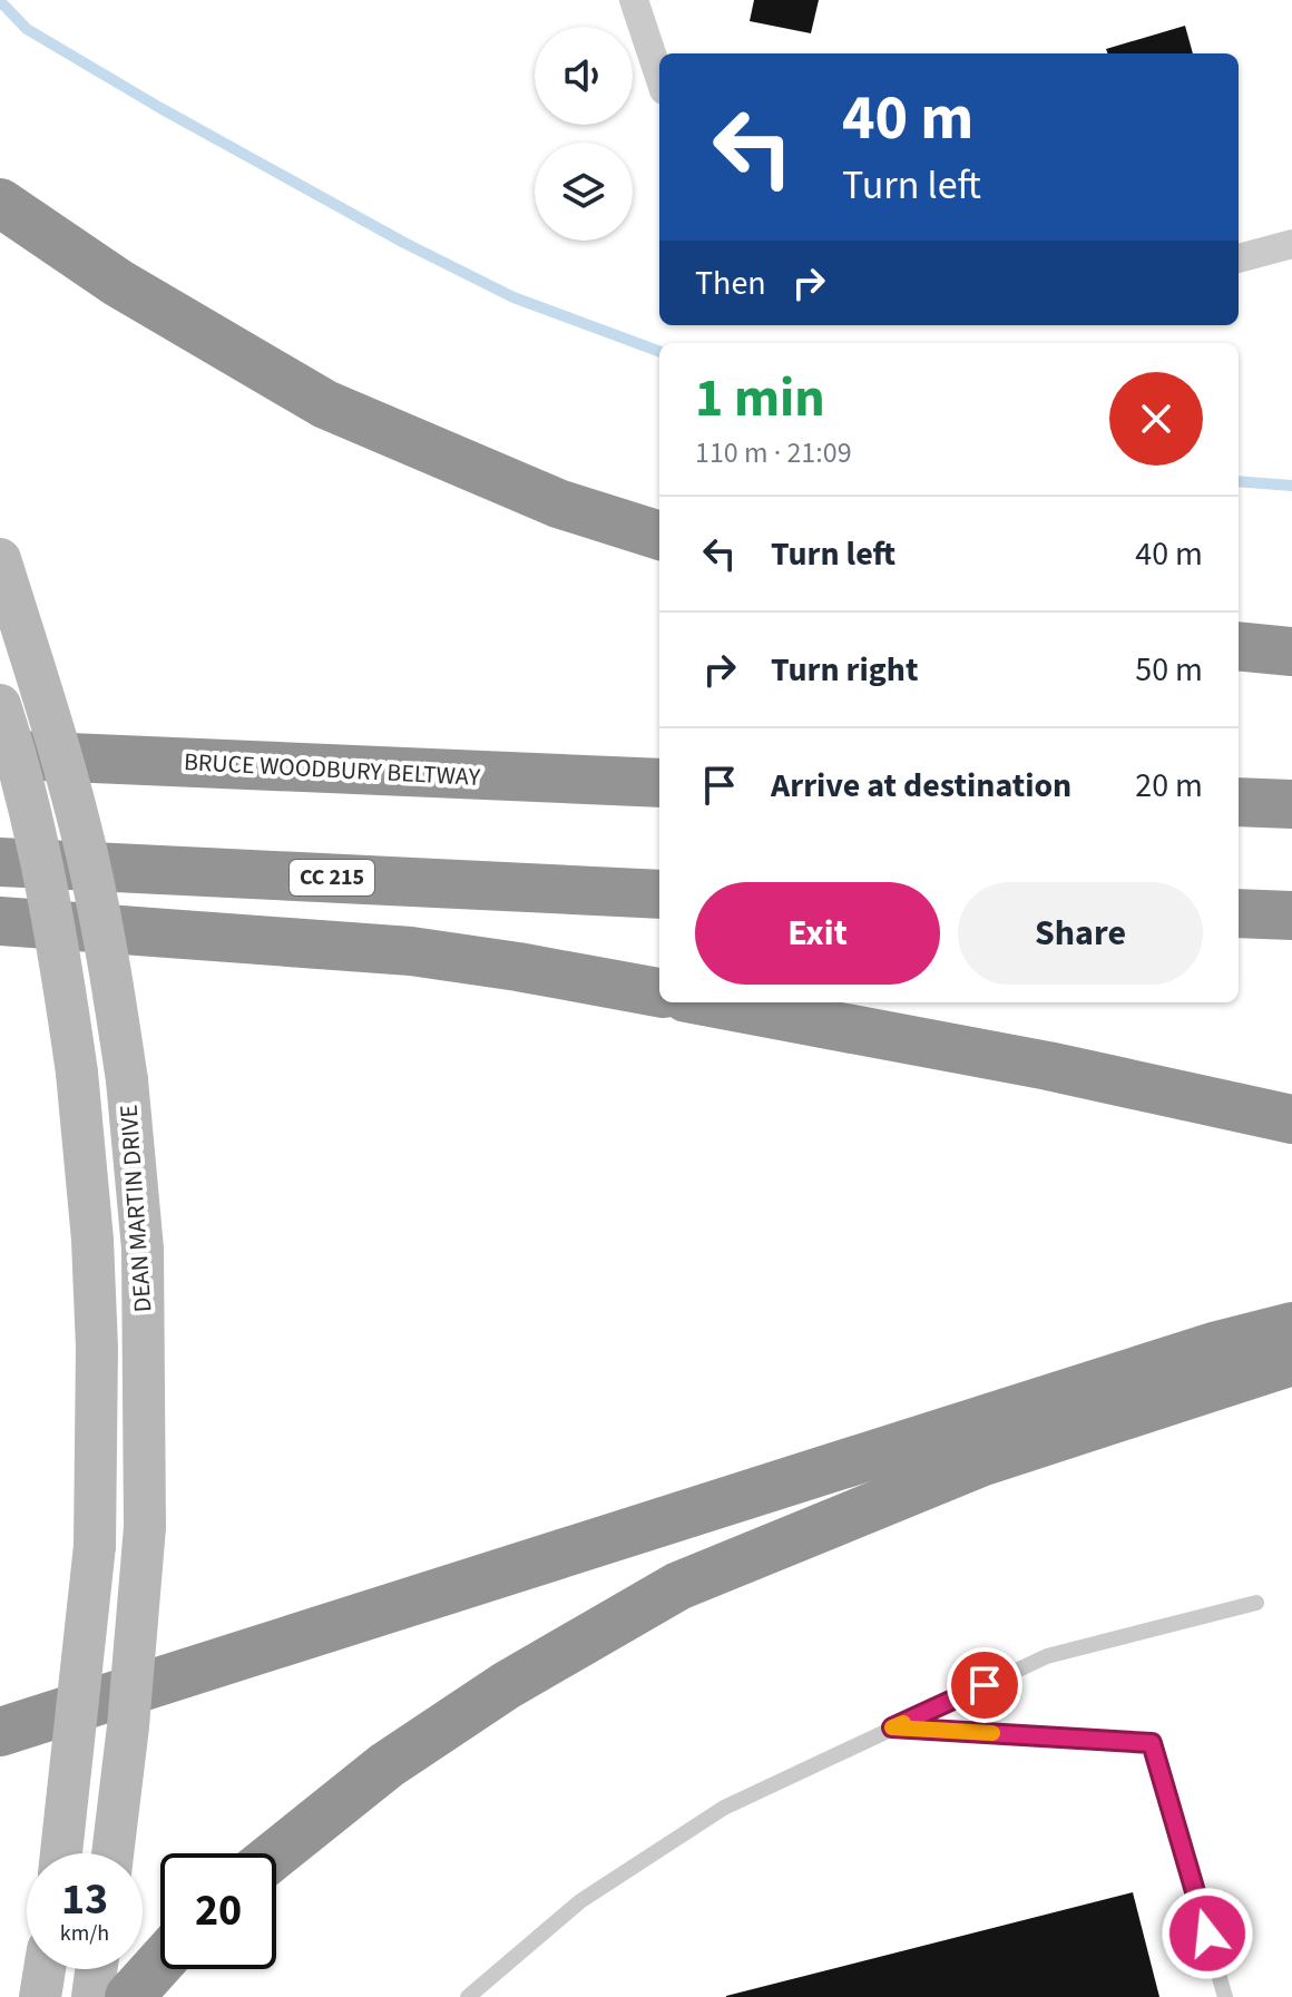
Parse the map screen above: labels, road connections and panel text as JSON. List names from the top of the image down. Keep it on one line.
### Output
{"streets":{"highway":["BRUCE WOODBURY BELTWAY","CC 215"],"main road":["DEAN MARTIN DRIVE"]},"page":{"turn":["40 m","Turn left"],"then":"Then","heading":["1 min","110 m · 21:09"],"list":[{"name":"Turn left","value":"40 m"},{"name":"Turn right","value":"50 m"},{"name":"Arrive at destination","value":"20 m"}],"buttons":["Exit","Share"],"speed":"13 km/h","limit":"20"}}
